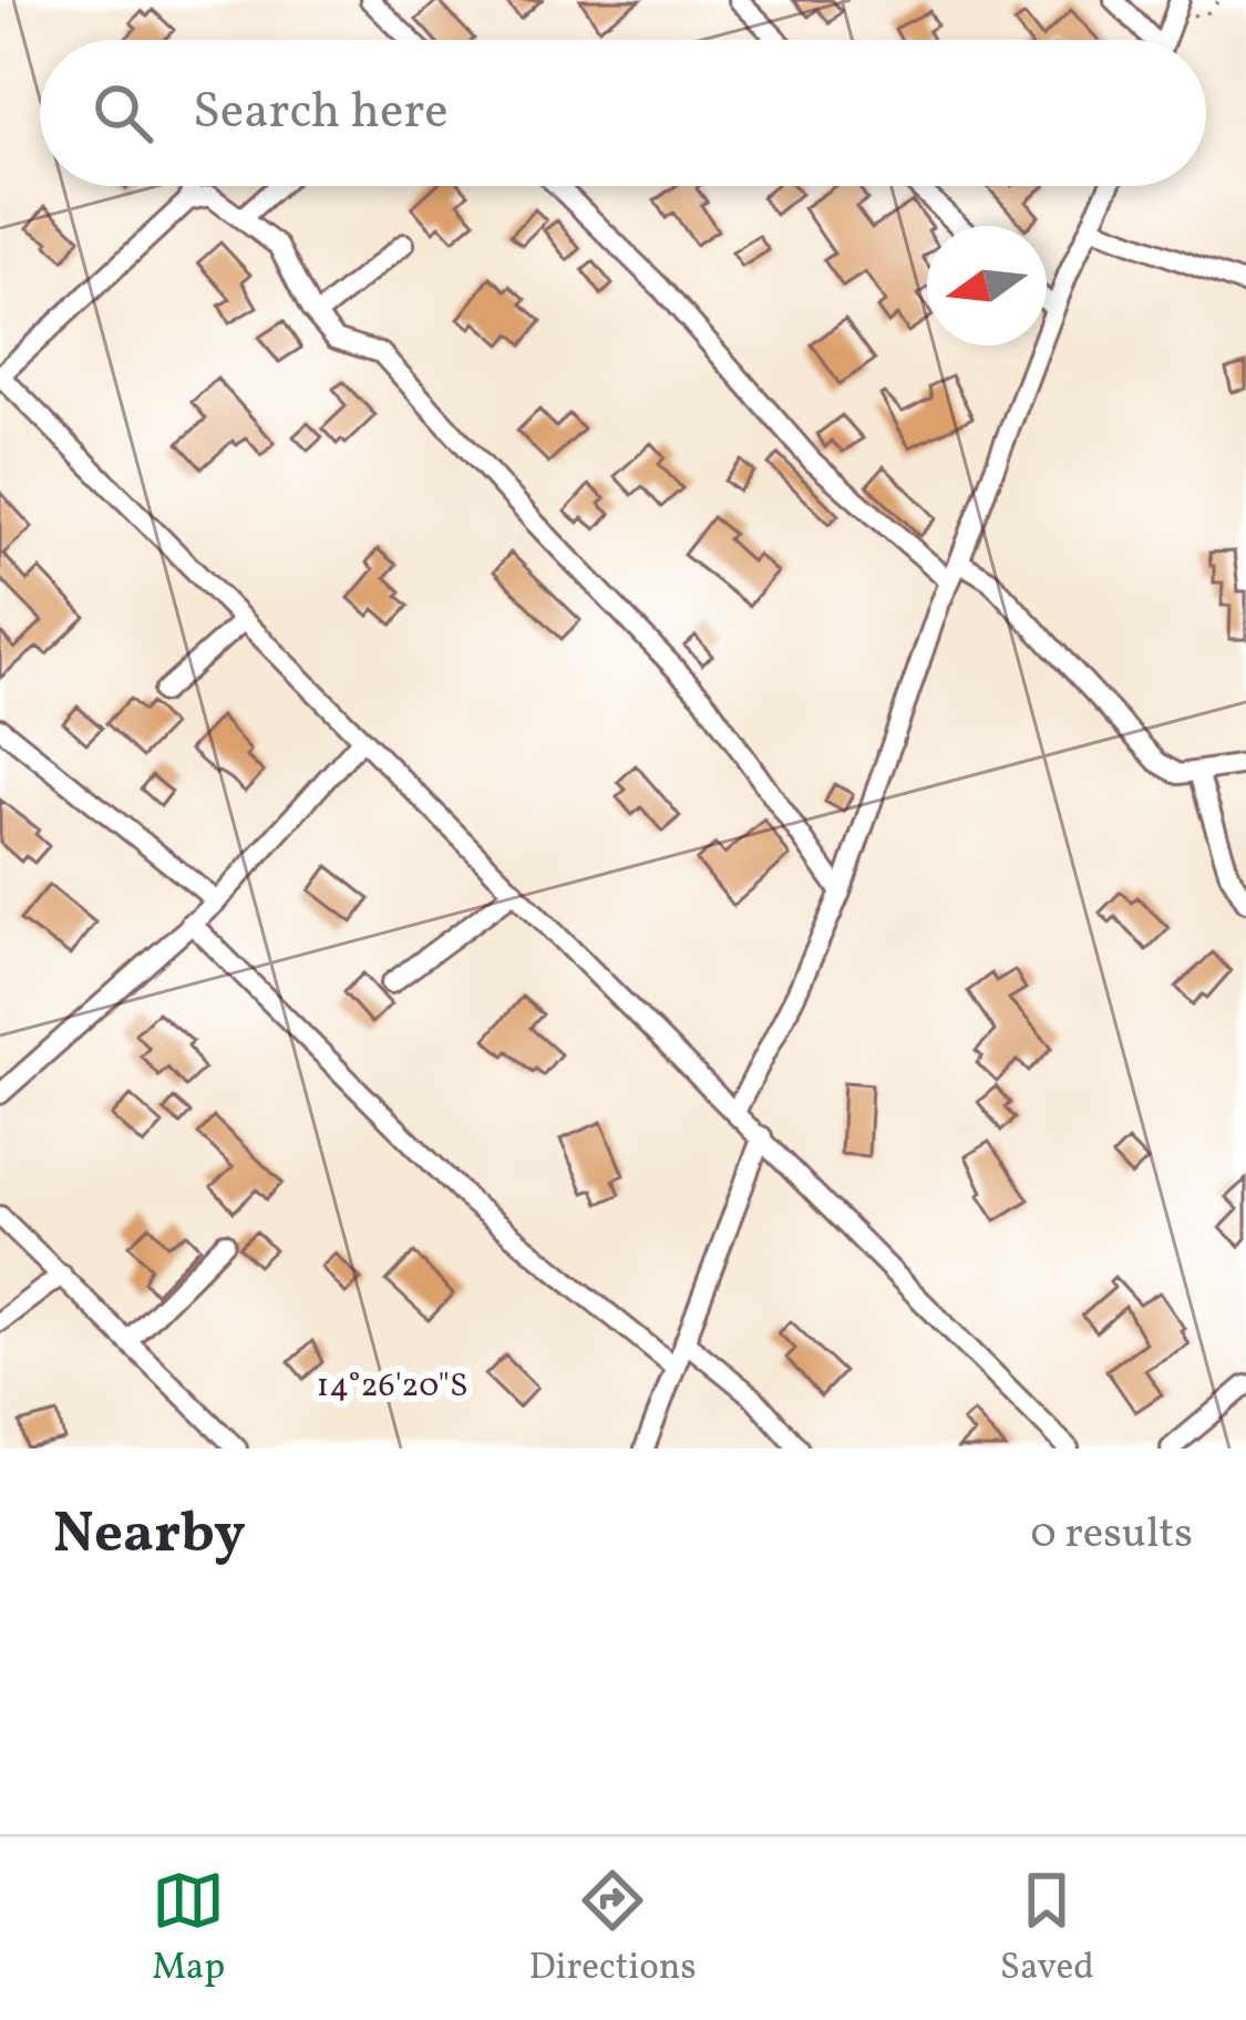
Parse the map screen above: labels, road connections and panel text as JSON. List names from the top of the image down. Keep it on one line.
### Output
{"north":"left","page":{"search":"Search here","heading":["Nearby","0 results"],"nav":["Map","Directions","Saved"]},"coordinates":["14°26'20\"S"]}
